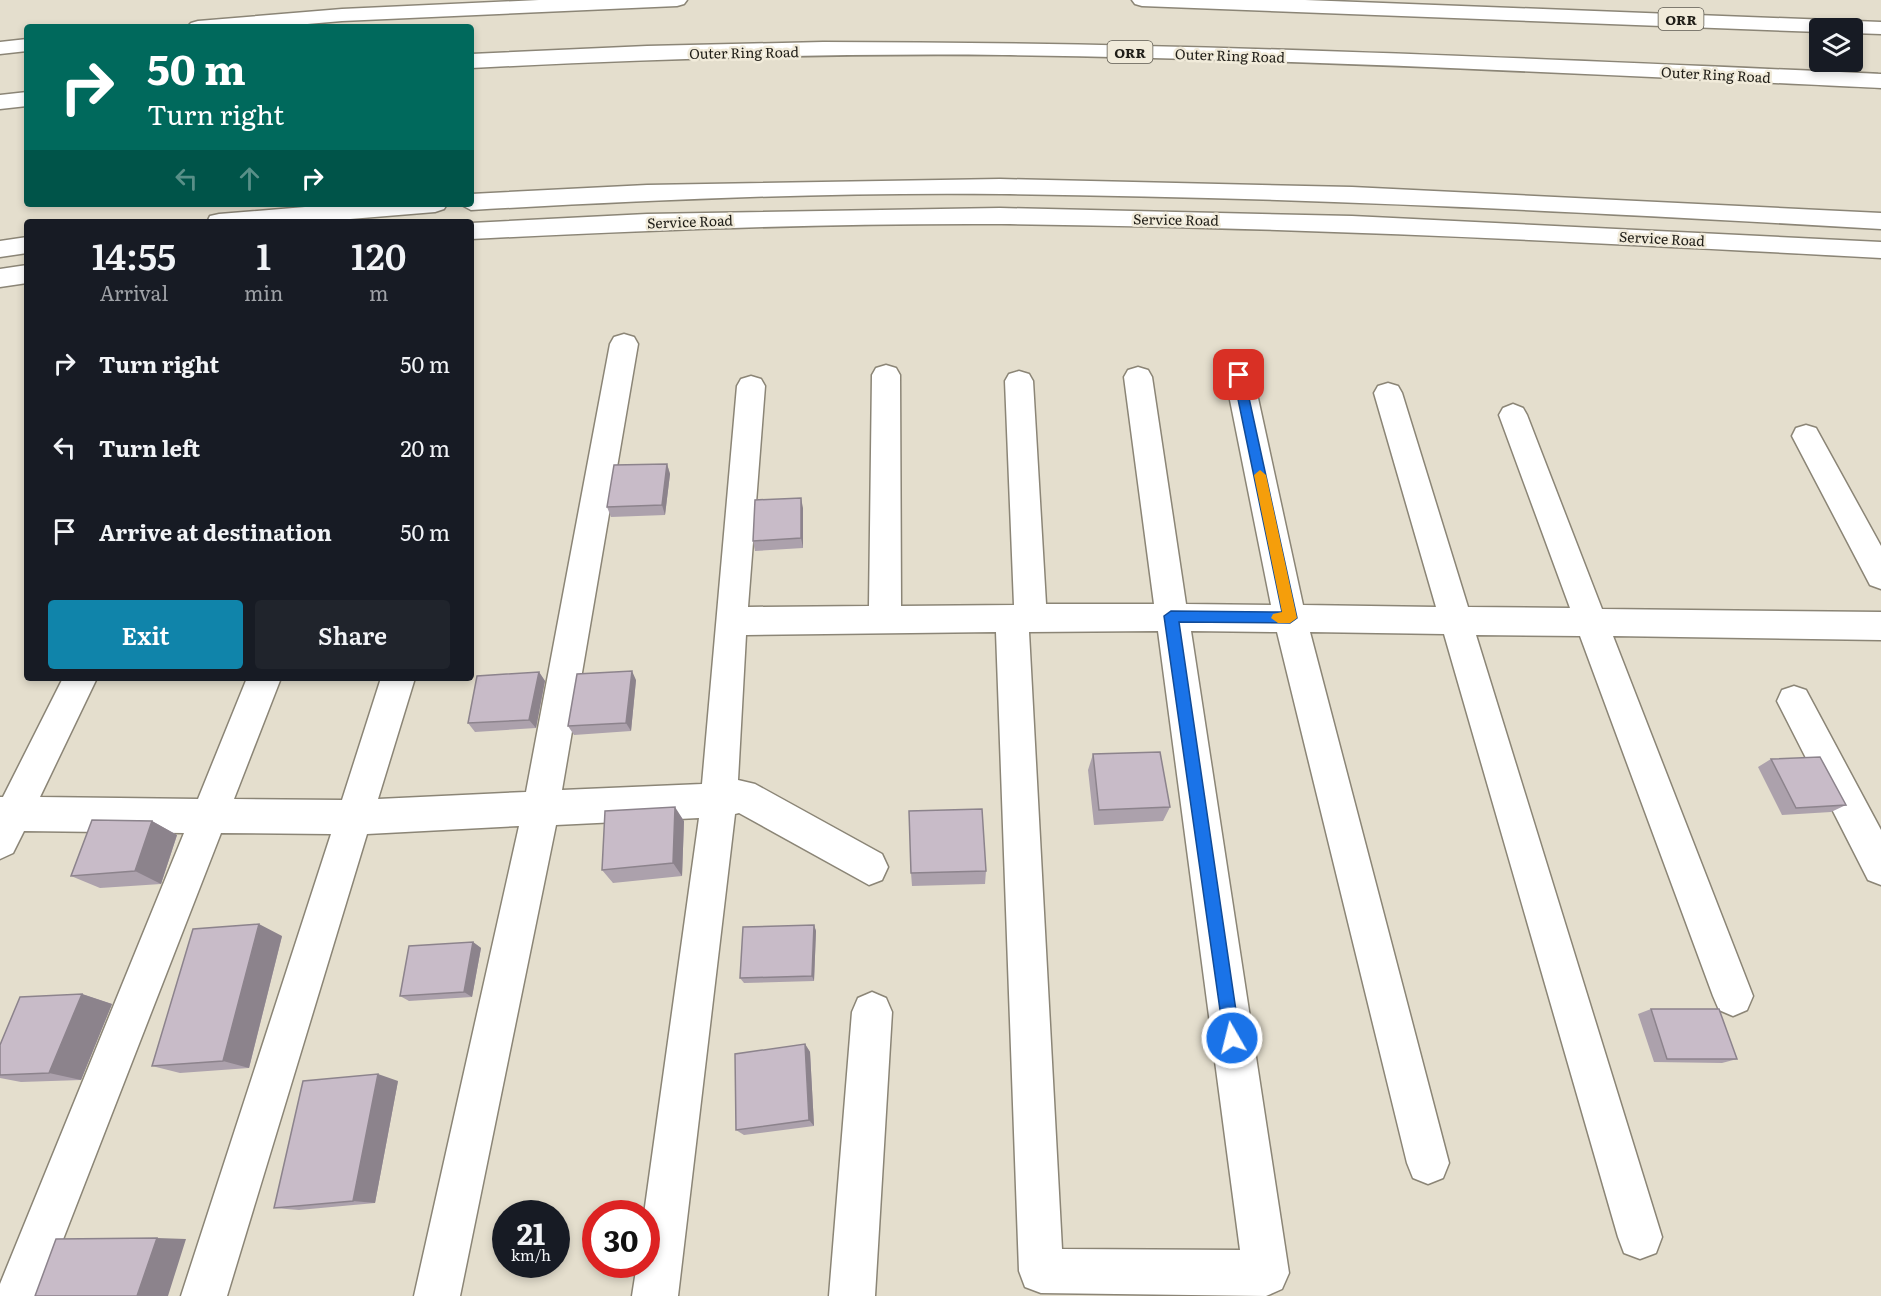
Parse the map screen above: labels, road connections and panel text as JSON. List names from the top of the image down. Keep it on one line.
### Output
{"streets":{"main road":["ORR","Outer Ring Road","Service Road"]},"page":{"turn":["50 m","Turn right"],"eta":["14:55","Arrival","1","min","120","m"],"list":[{"name":"Turn right","value":"50 m"},{"name":"Turn left","value":"20 m"},{"name":"Arrive at destination","value":"50 m"}],"buttons":["Exit","Share"],"speed":"21 km/h","limit":"30"}}
